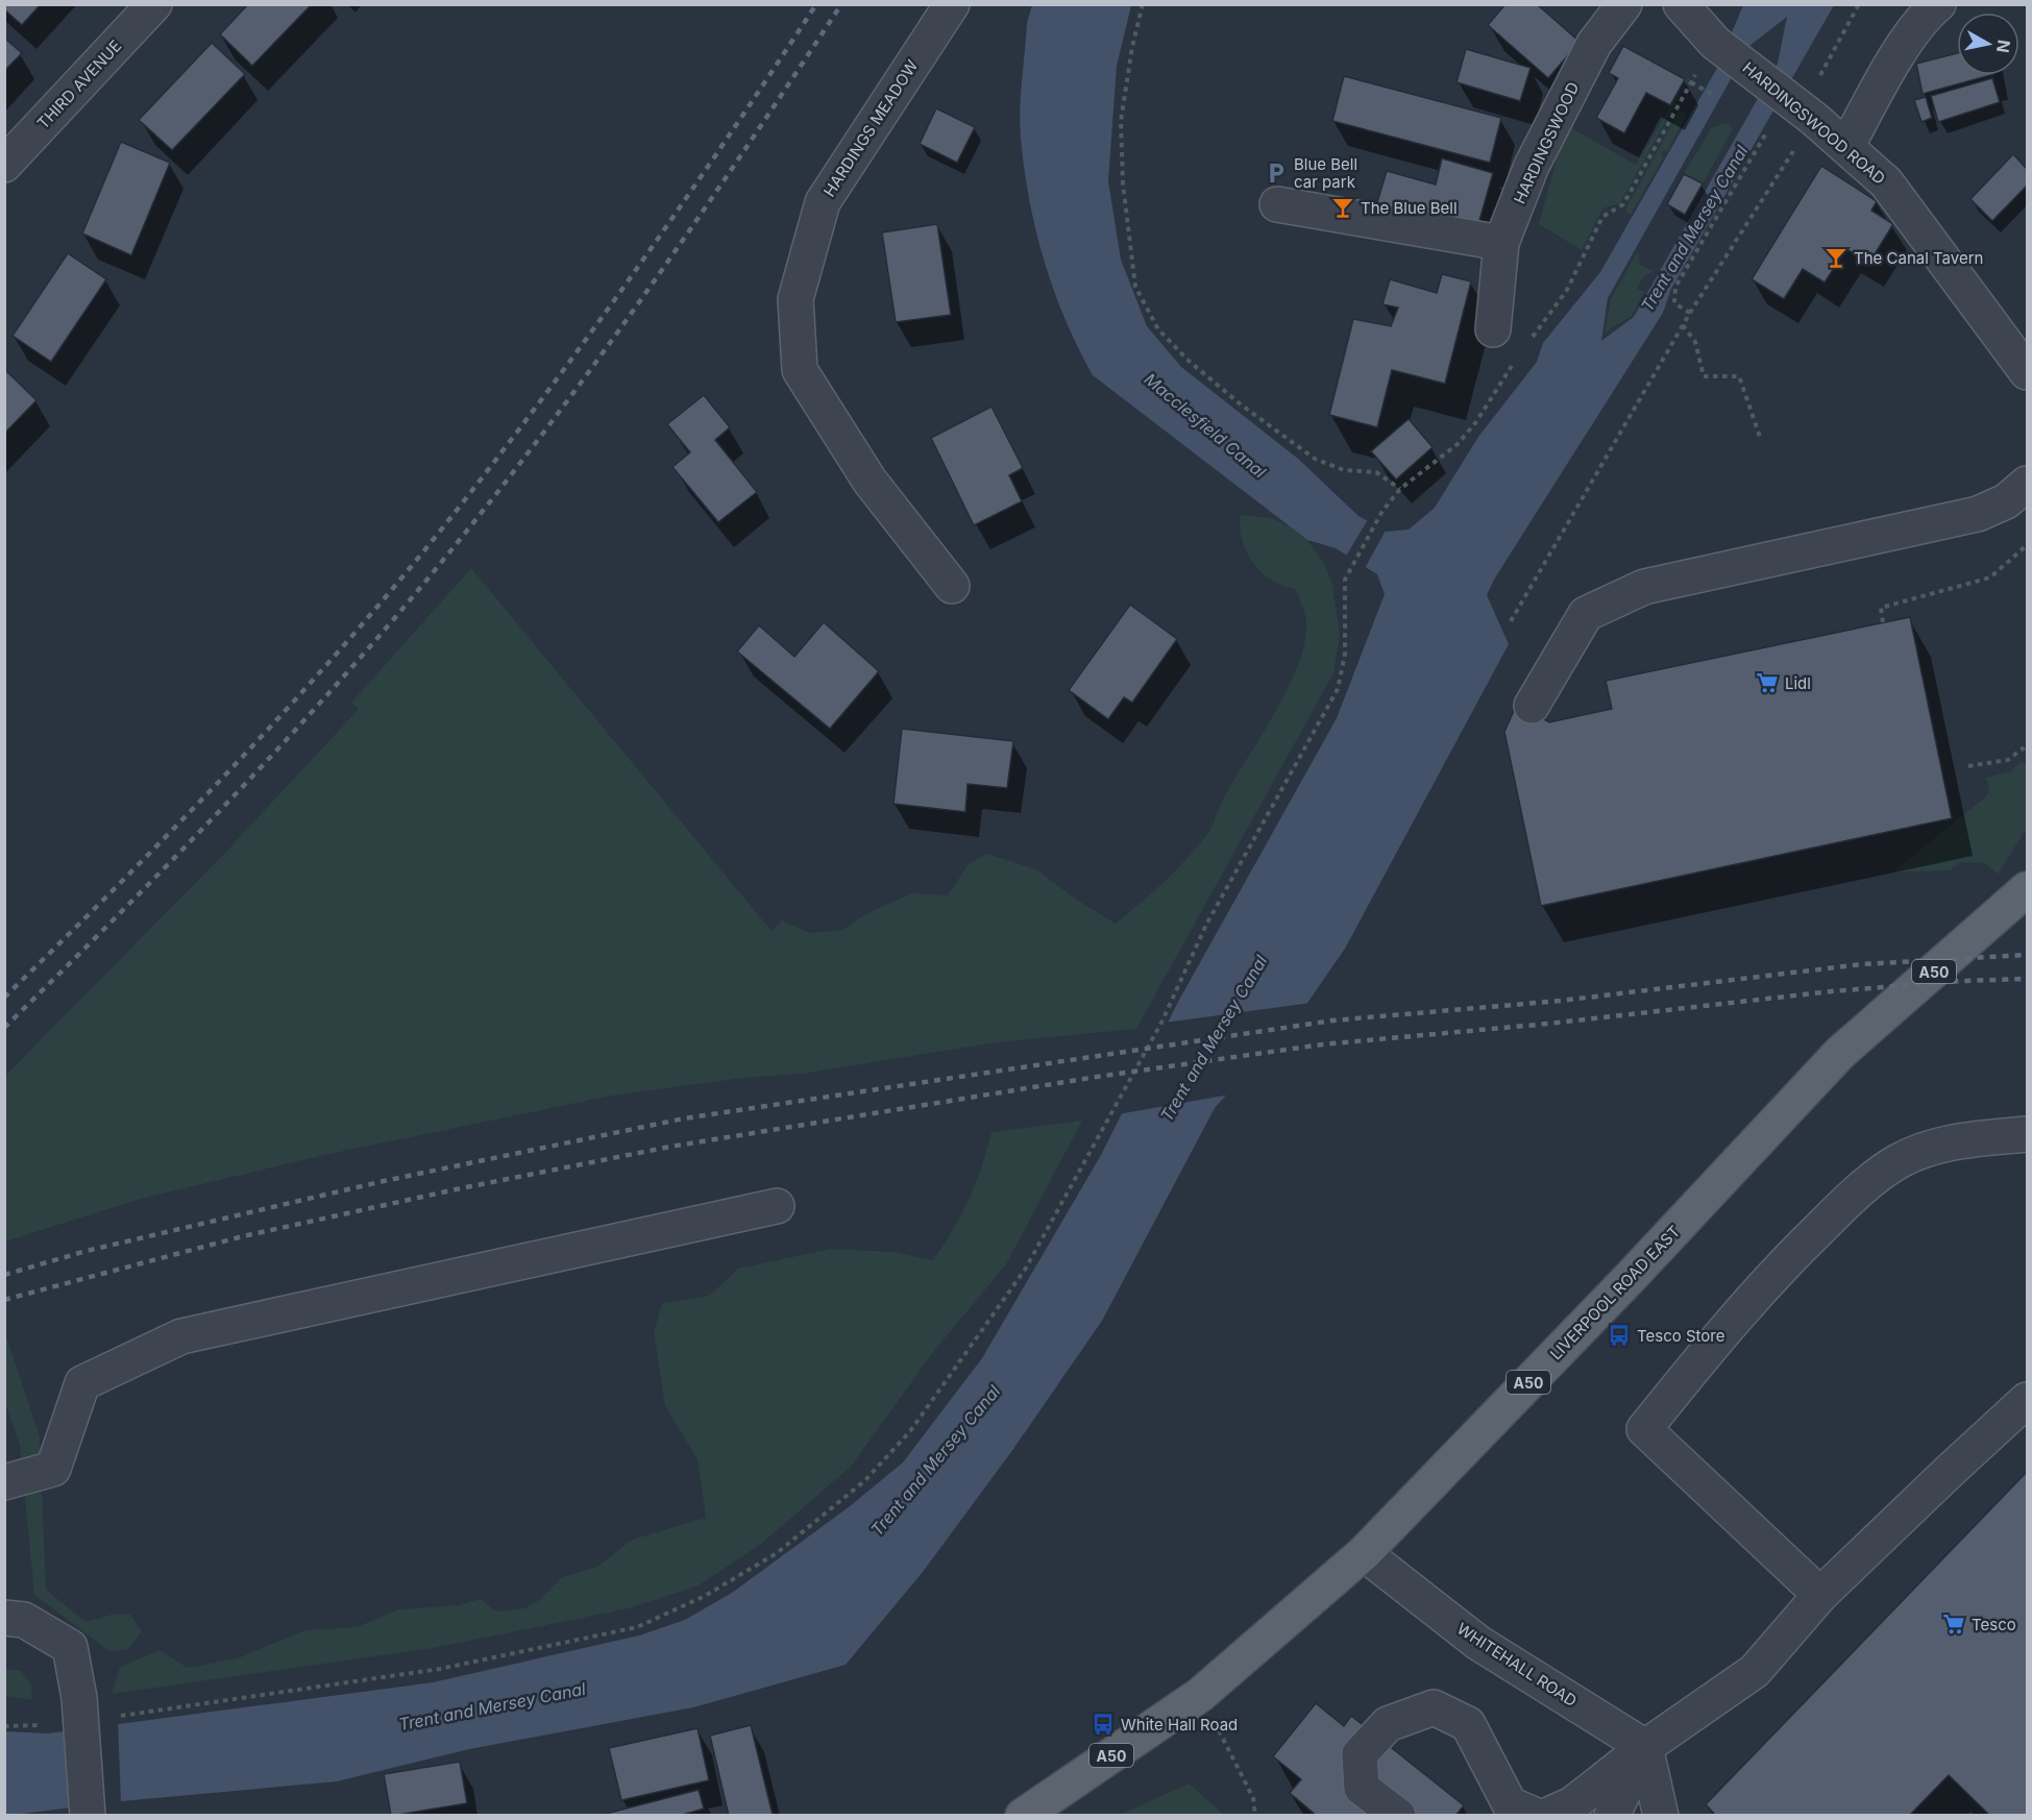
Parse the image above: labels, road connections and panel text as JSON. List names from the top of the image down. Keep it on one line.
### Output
{"streets":{"main road":["A50","LIVERPOOL ROAD EAST"],"street":["THIRD AVENUE","HARDINGSWOOD ROAD","HARDINGS MEADOW","HARDINGSWOOD","WHITEHALL ROAD"]},"crossings":[["A50","LIVERPOOL ROAD EAST"],["LIVERPOOL ROAD EAST","WHITEHALL ROAD"]],"water":["Trent and Mersey Canal","Macclesfield Canal"],"places":{"parking":["Blue Bell car park"],"bar":["The Blue Bell","The Canal Tavern"],"supermarket":["Lidl","Tesco"],"bus stop":["Tesco Store","White Hall Road"]},"north":"right"}
